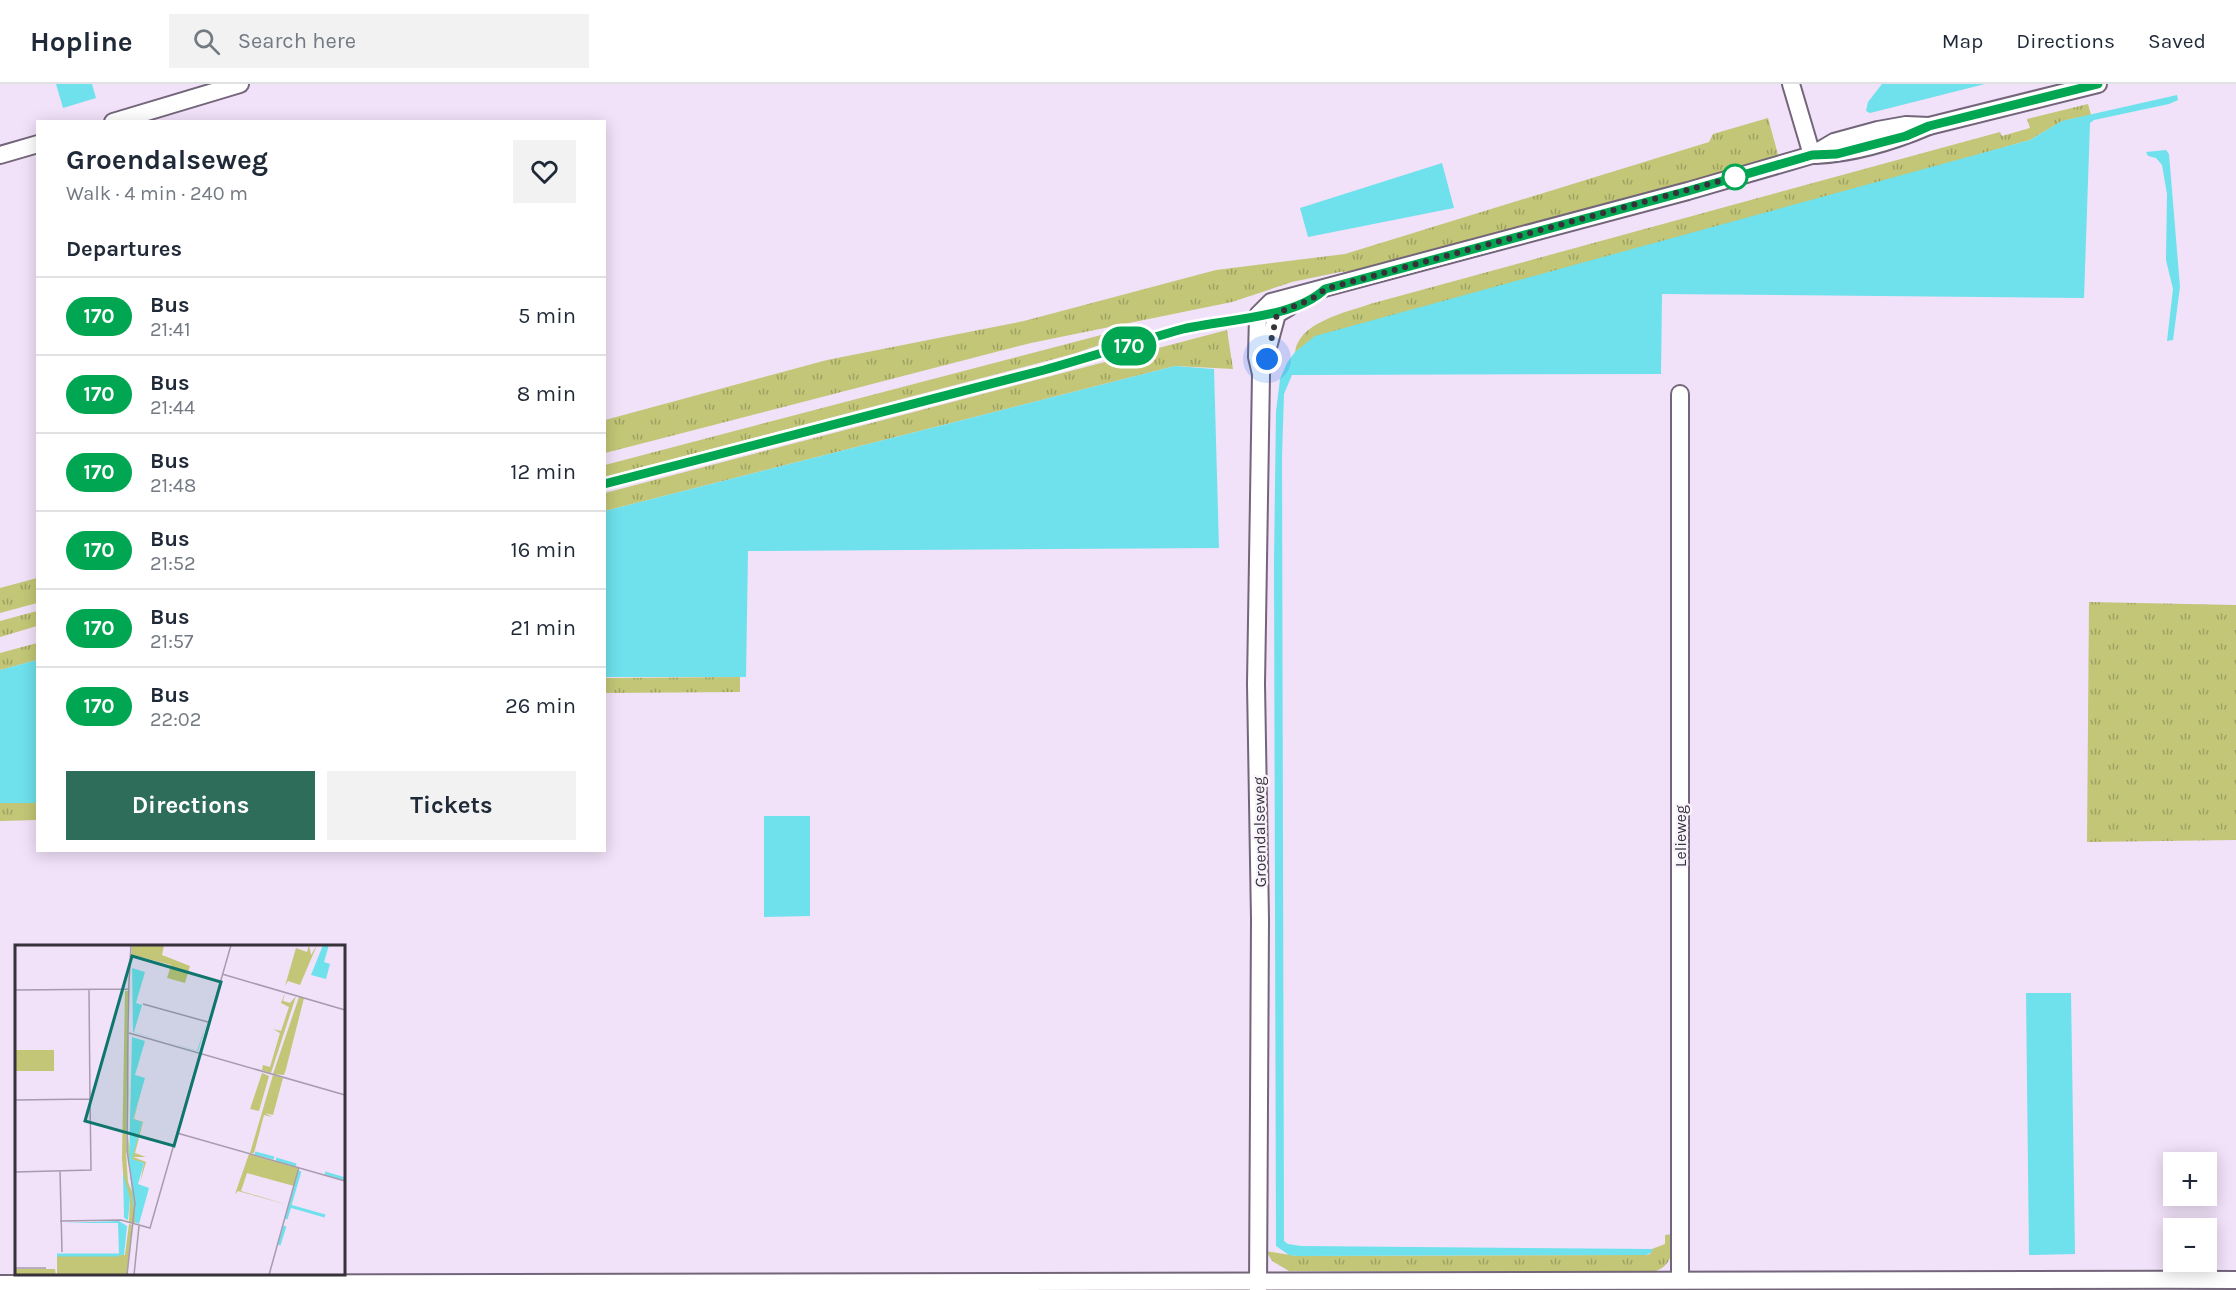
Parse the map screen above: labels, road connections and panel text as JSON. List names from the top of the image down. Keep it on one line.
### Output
{"streets":{"street":["Groendalseweg","Lelieweg"]},"lines":["bus line 170"],"page":{"header":"Hopline","search":"Search here","nav":["Map","Directions","Saved"],"on_map":"170","heading":[["Groendalseweg","Walk · 4 min · 240 m"],"Departures"],"list":[{"mark":"170","name":"Bus","note":"21:41","value":"5 min"},{"mark":"170","name":"Bus","note":"21:44","value":"8 min"},{"mark":"170","name":"Bus","note":"21:48","value":"12 min"},{"mark":"170","name":"Bus","note":"21:52","value":"16 min"},{"mark":"170","name":"Bus","note":"21:57","value":"21 min"},{"mark":"170","name":"Bus","note":"22:02","value":"26 min"}],"buttons":["Directions","Tickets"],"map_buttons":["+","−"]}}
